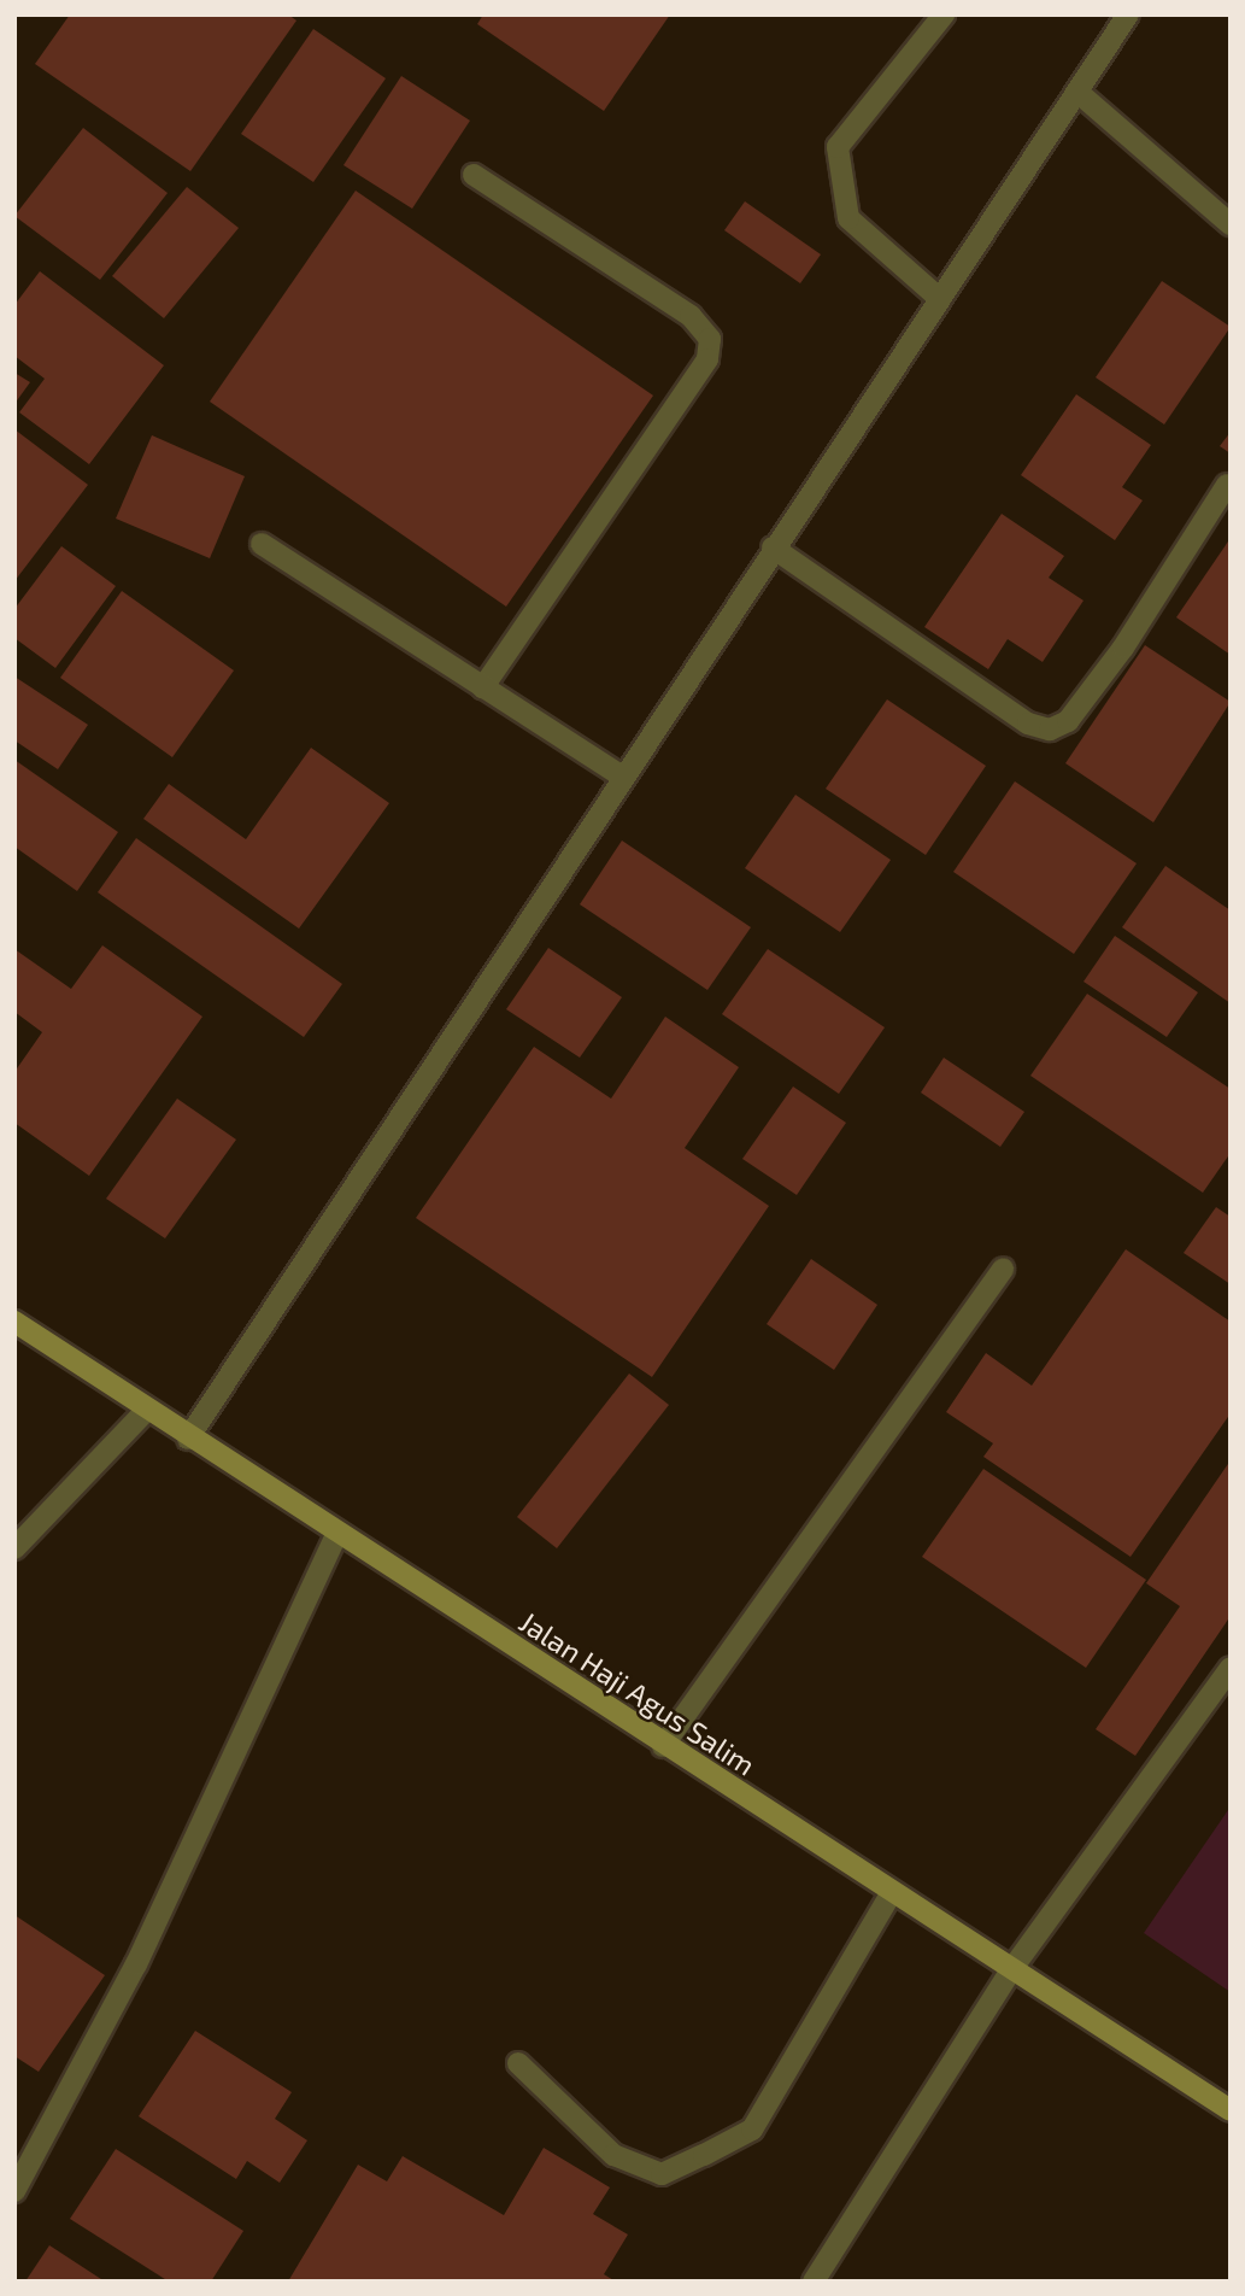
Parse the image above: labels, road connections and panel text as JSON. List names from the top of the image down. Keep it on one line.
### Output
{"streets":{"main road":["Jalan Haji Agus Salim"]}}
